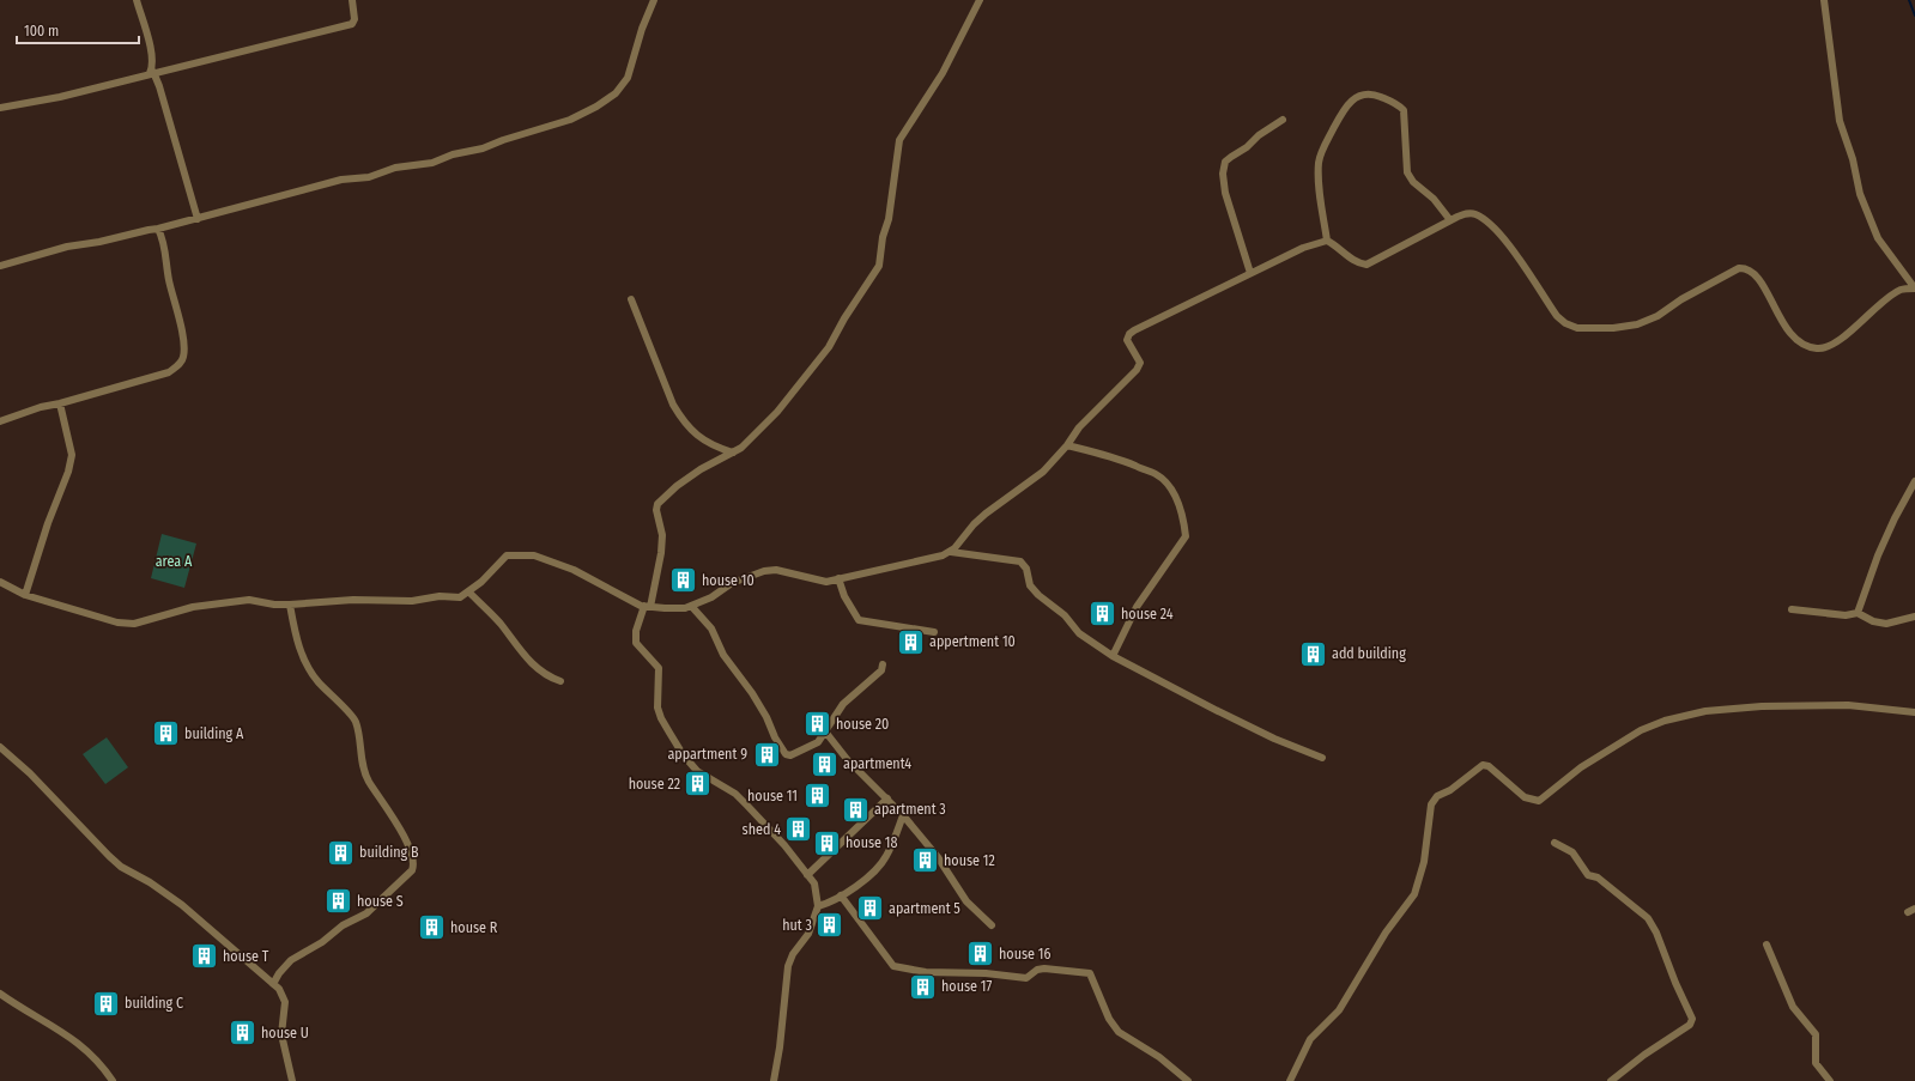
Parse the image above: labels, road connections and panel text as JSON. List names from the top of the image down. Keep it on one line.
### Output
{"parks":["area A"],"places":{"building":["house 10","house 24","appertment 10","add building","house 20","building A","appartment 9","apartment4","house 22","house 11","apartment 3","shed 4","house 18","building B","house 12","house S","apartment 5","hut 3","house R","house 16","house T","house 17","building C","house U"]},"scale_bar":"100 m"}
